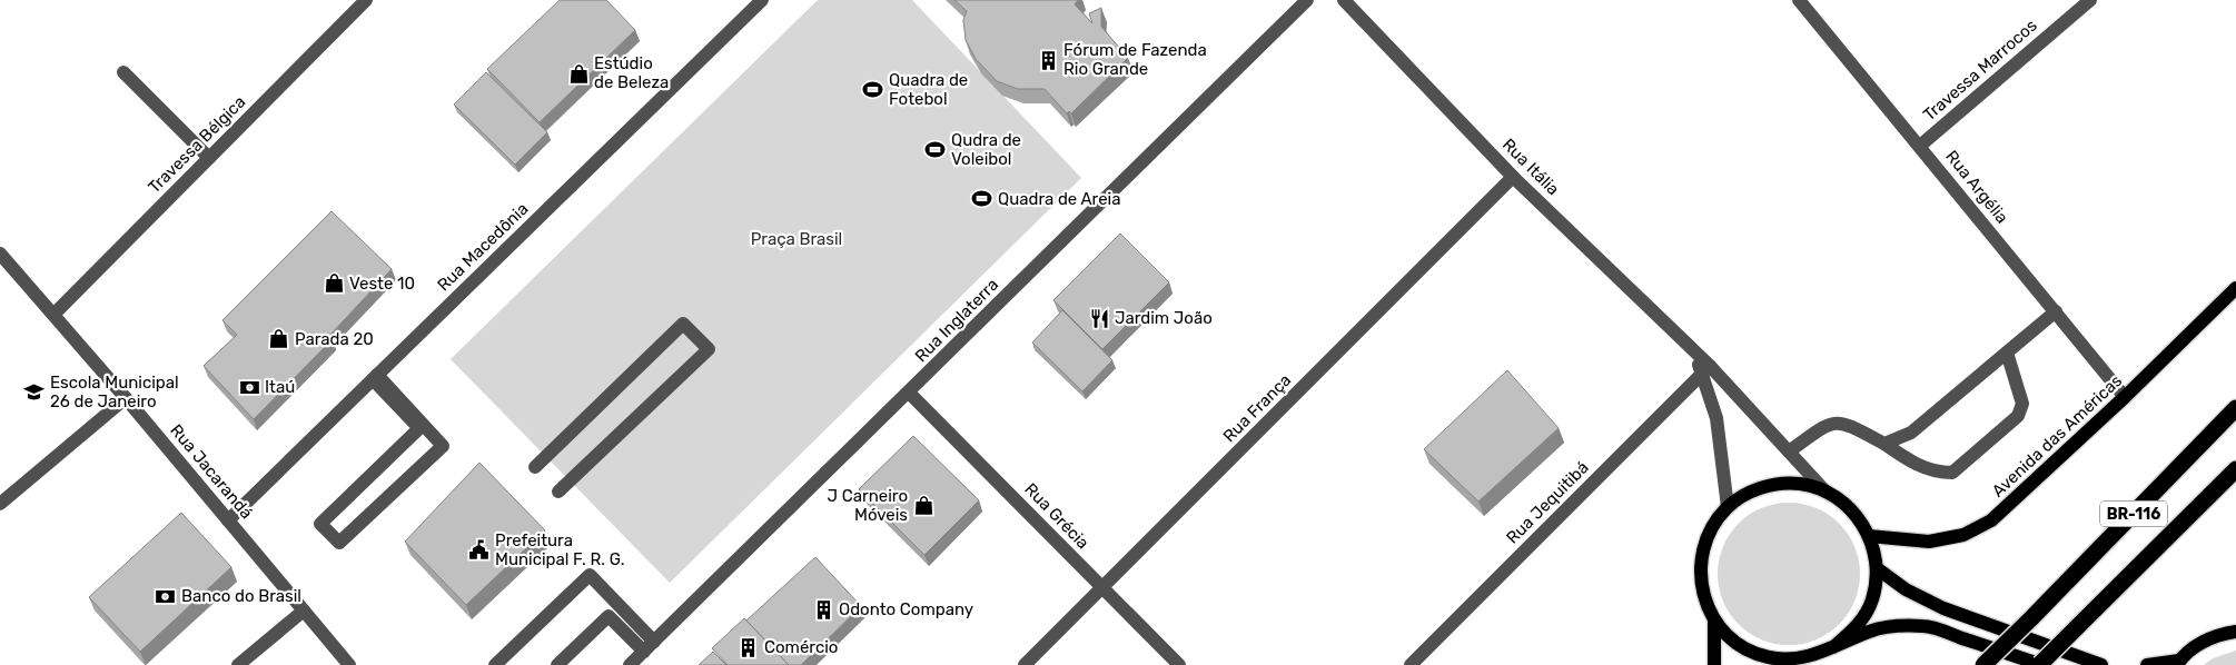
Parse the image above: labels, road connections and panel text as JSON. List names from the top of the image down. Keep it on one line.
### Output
{"streets":{"highway":["BR-116"],"main road":["Avenida das Américas"],"street":["Travessa Marrocos","Travessa Bélgica","Rua Itália","Rua Argélia","Rua Macedônia","Rua Inglaterra","Rua França","Rua Jacarandá","Rua Jequitibá","Rua Grécia"]},"crossings":[["Travessa Marrocos","Rua Argélia"],["Travessa Bélgica","Rua Jacarandá"],["Rua Itália","Rua França"],["Rua Itália","Avenida das Américas"],["Rua Itália","Rua Jequitibá"],["Rua Argélia","Avenida das Américas"],["Rua Macedônia","Rua Jacarandá"],["Rua Inglaterra","Rua Grécia"],["Rua França","Rua Grécia"]],"parks":["Praça Brasil"],"places":{"building":["Fórum de Fazenda Rio Grande","Odonto Company","Comércio"],"shop":["Estúdio de Beleza","Veste 10","Parada 20","J Carneiro Móveis"],"sports":["Quadra de Fotebol","Qudra de Voleibol","Quadra de Areia"],"restaurant":["Jardim João"],"bank":["Itaú","Banco do Brasil"],"school or university":["Escola Municipal 26 de Janeiro"],"public building":["Prefeitura Municipal F. R. G."]}}
